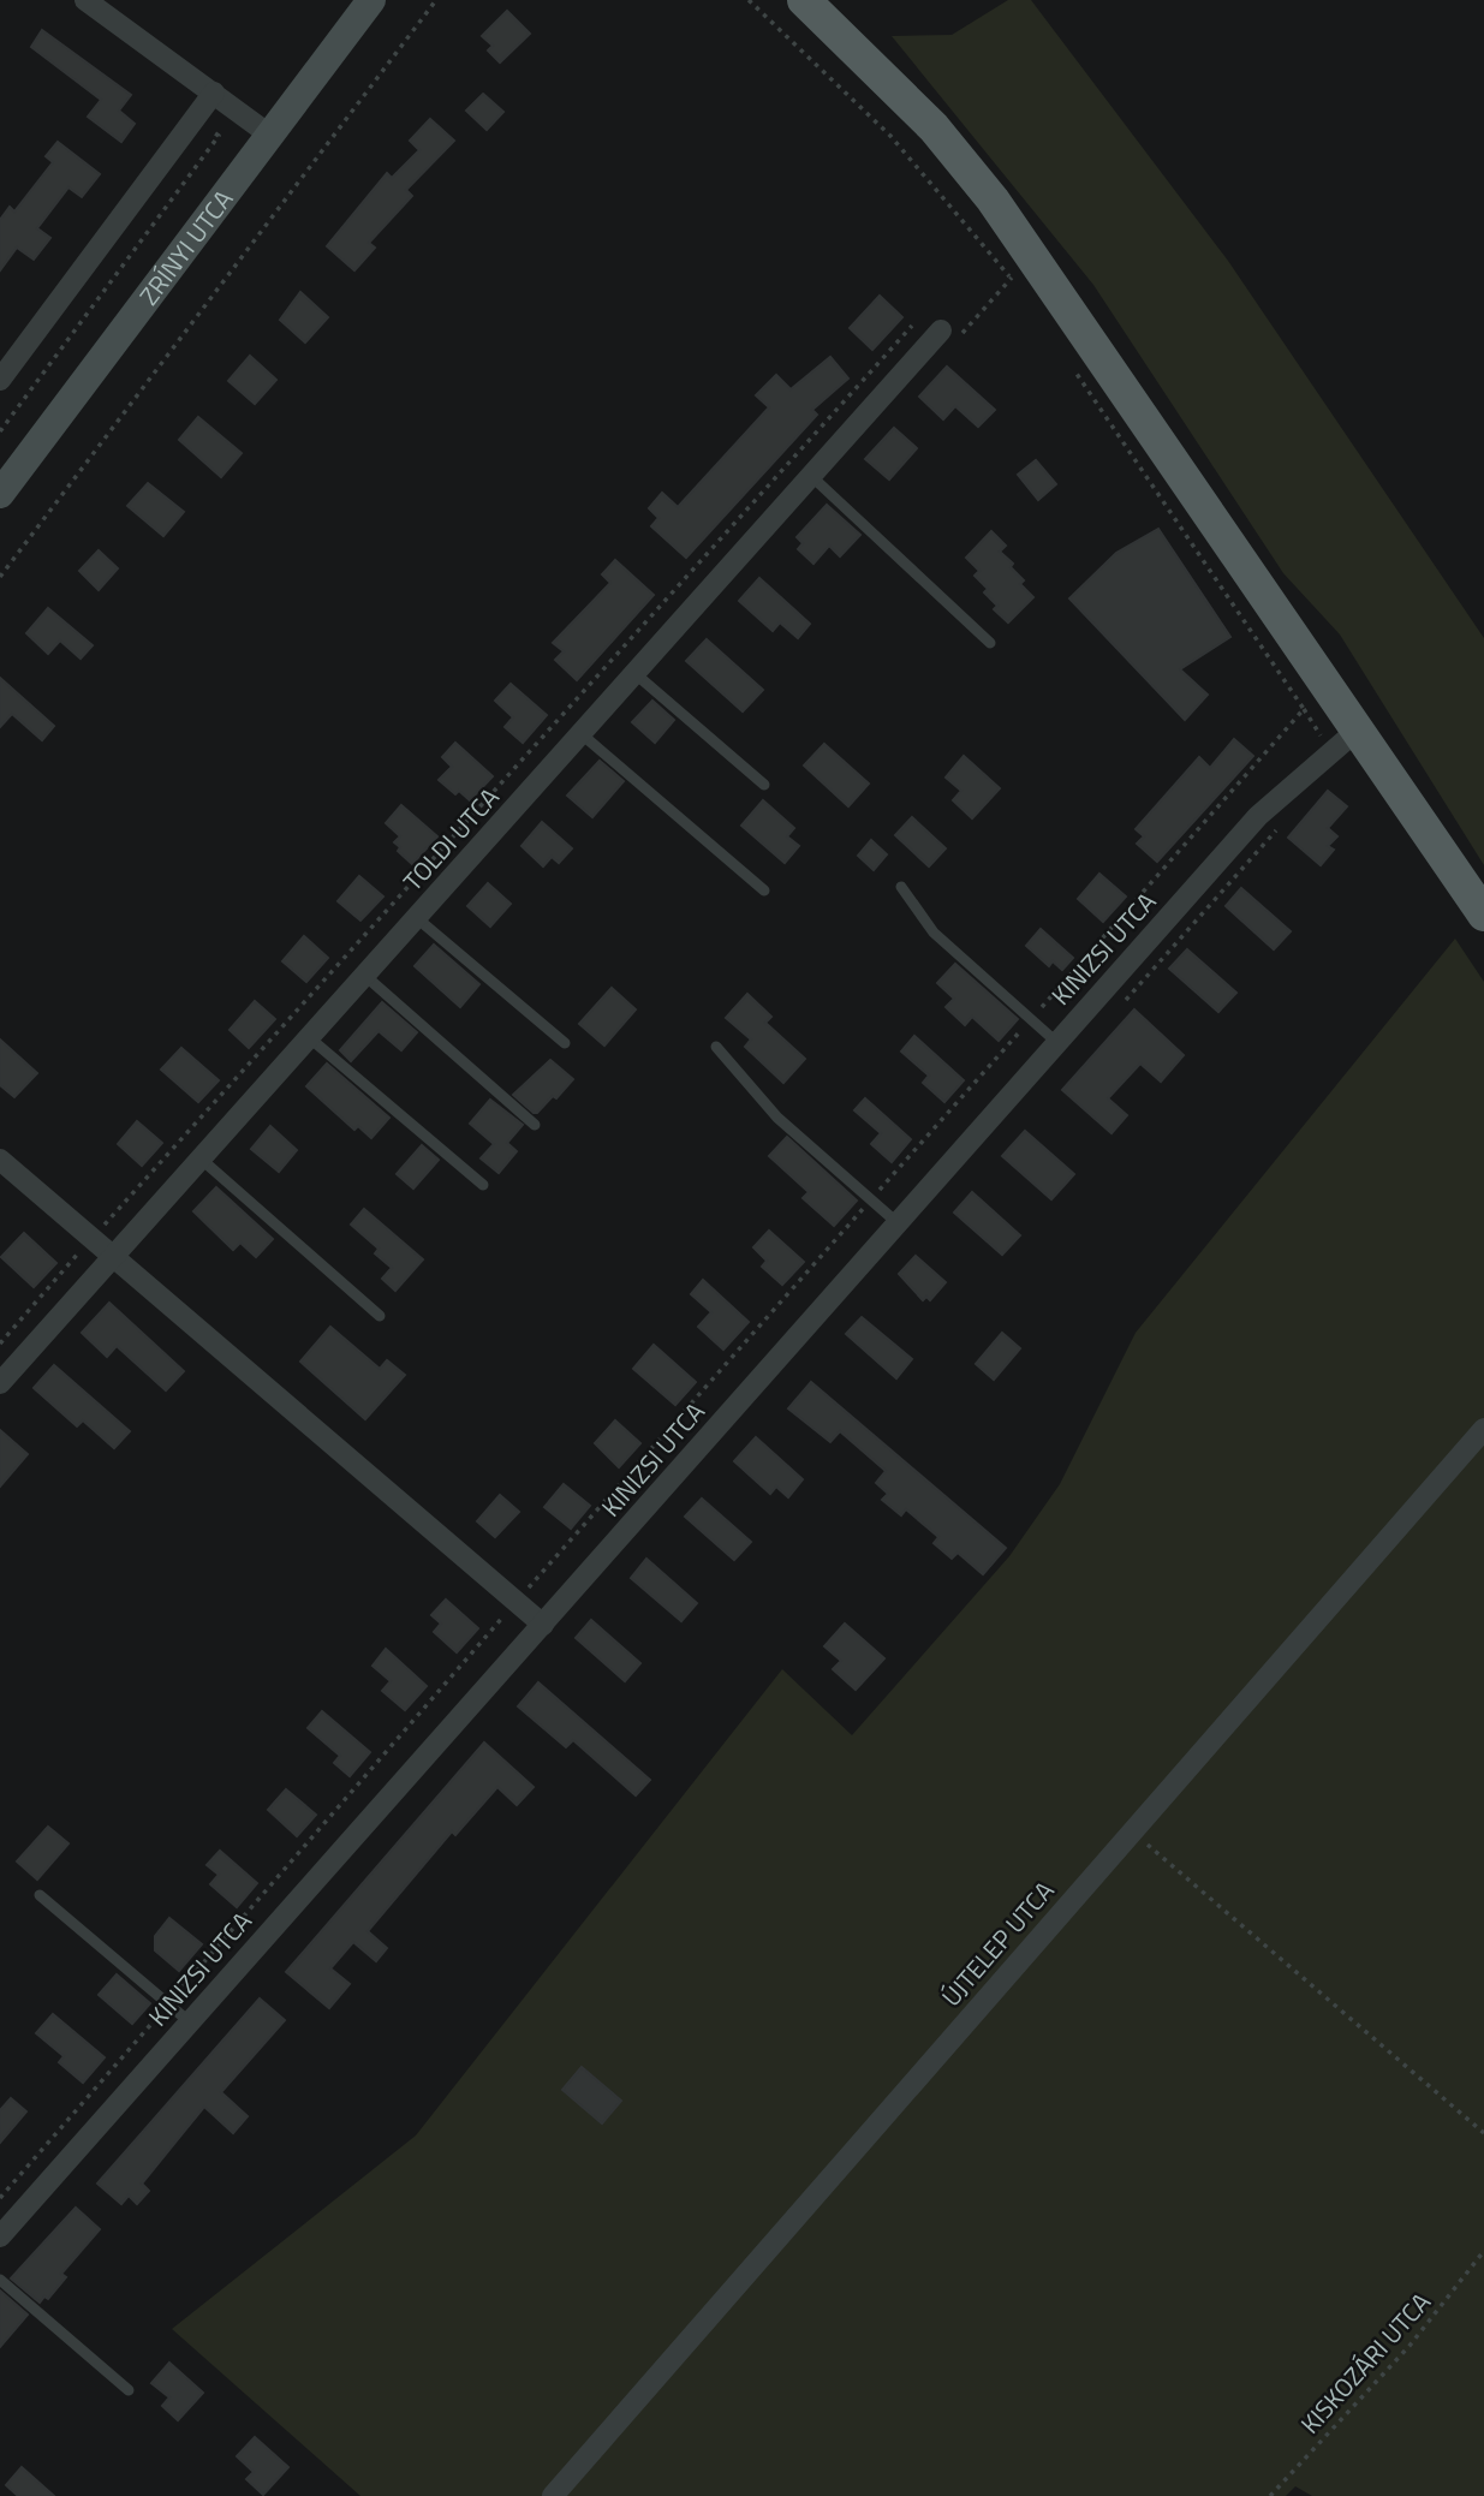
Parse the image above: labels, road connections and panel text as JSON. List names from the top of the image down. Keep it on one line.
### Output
{"streets":{"main road":["ZRÍNYI UTCA"],"street":["TOLDI UTCA","KINIZSI UTCA","ÚJTELEP UTCA"],"path":["KISKOZÁRI UTCA"]}}
